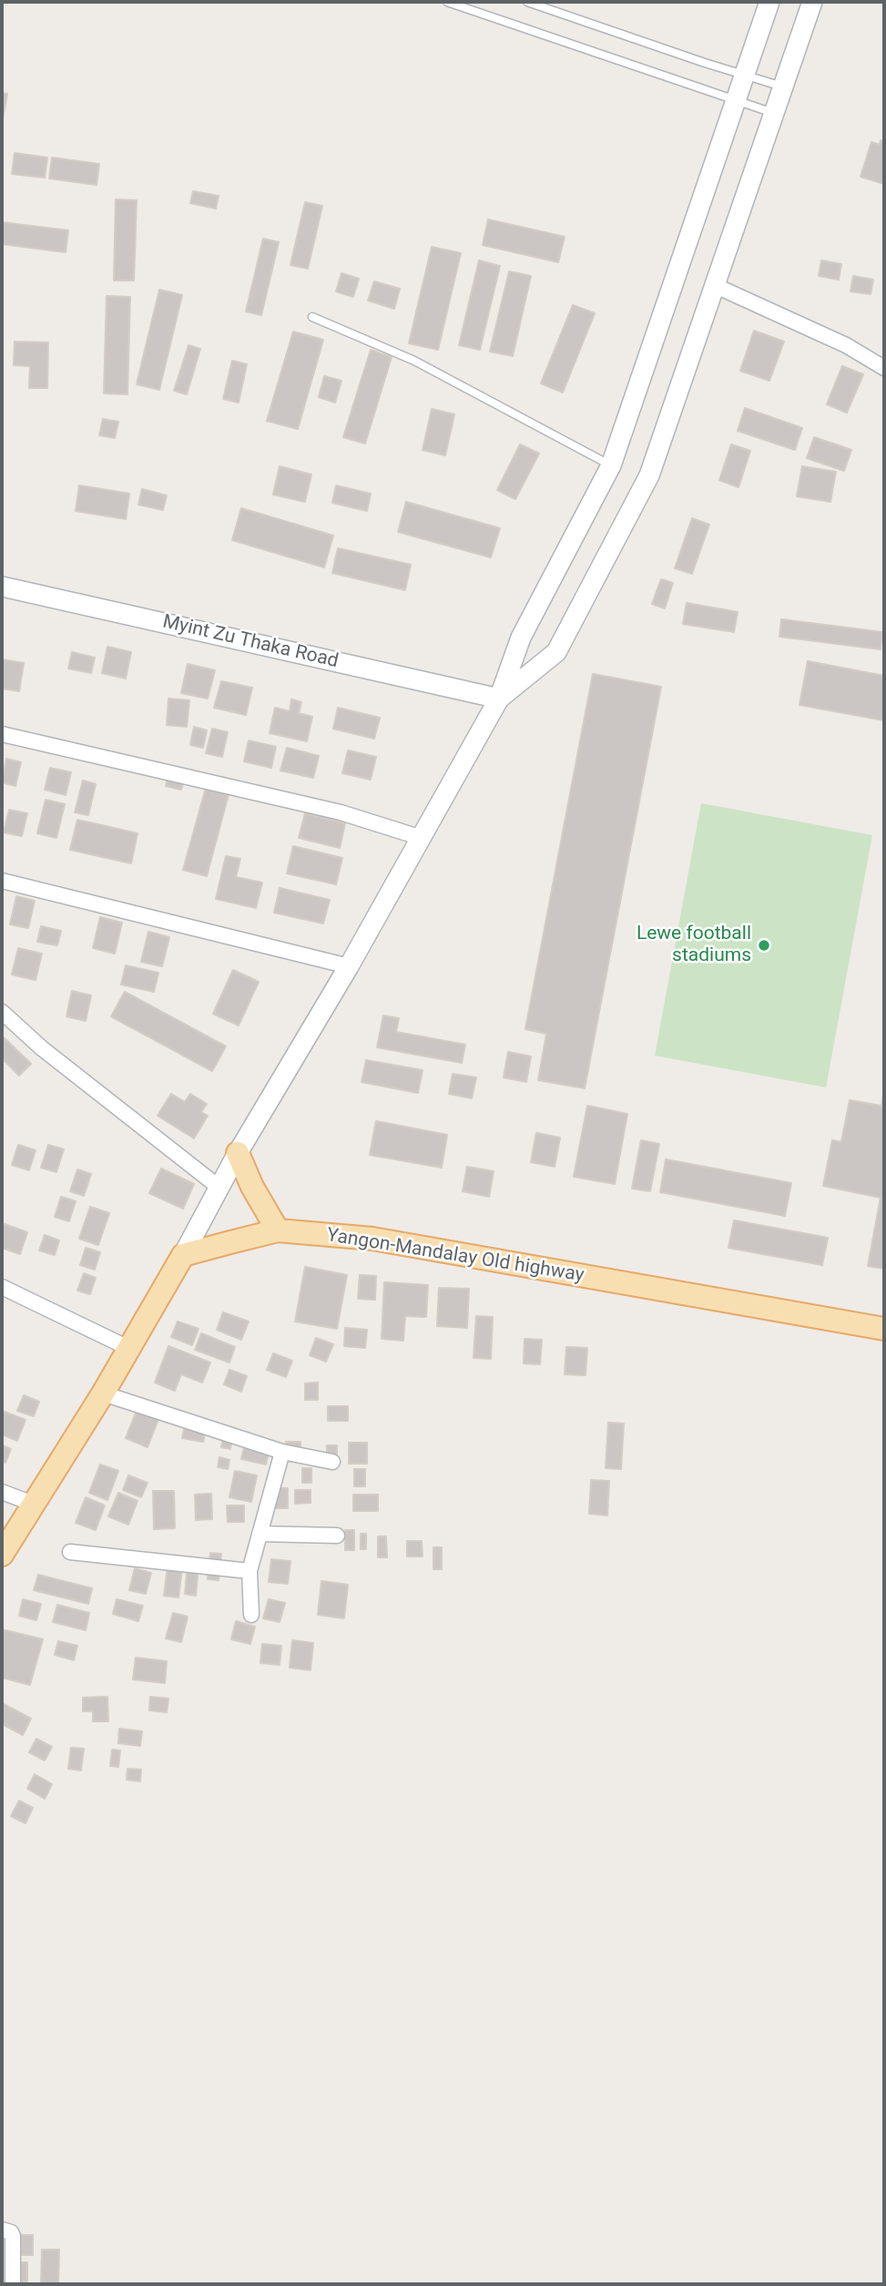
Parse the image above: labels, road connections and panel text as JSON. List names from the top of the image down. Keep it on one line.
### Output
{"streets":{"main road":["Yangon-Mandalay Old highway"],"street":["Myint Zu Thaka Road"]},"places":["Lewe football stadiums"]}
